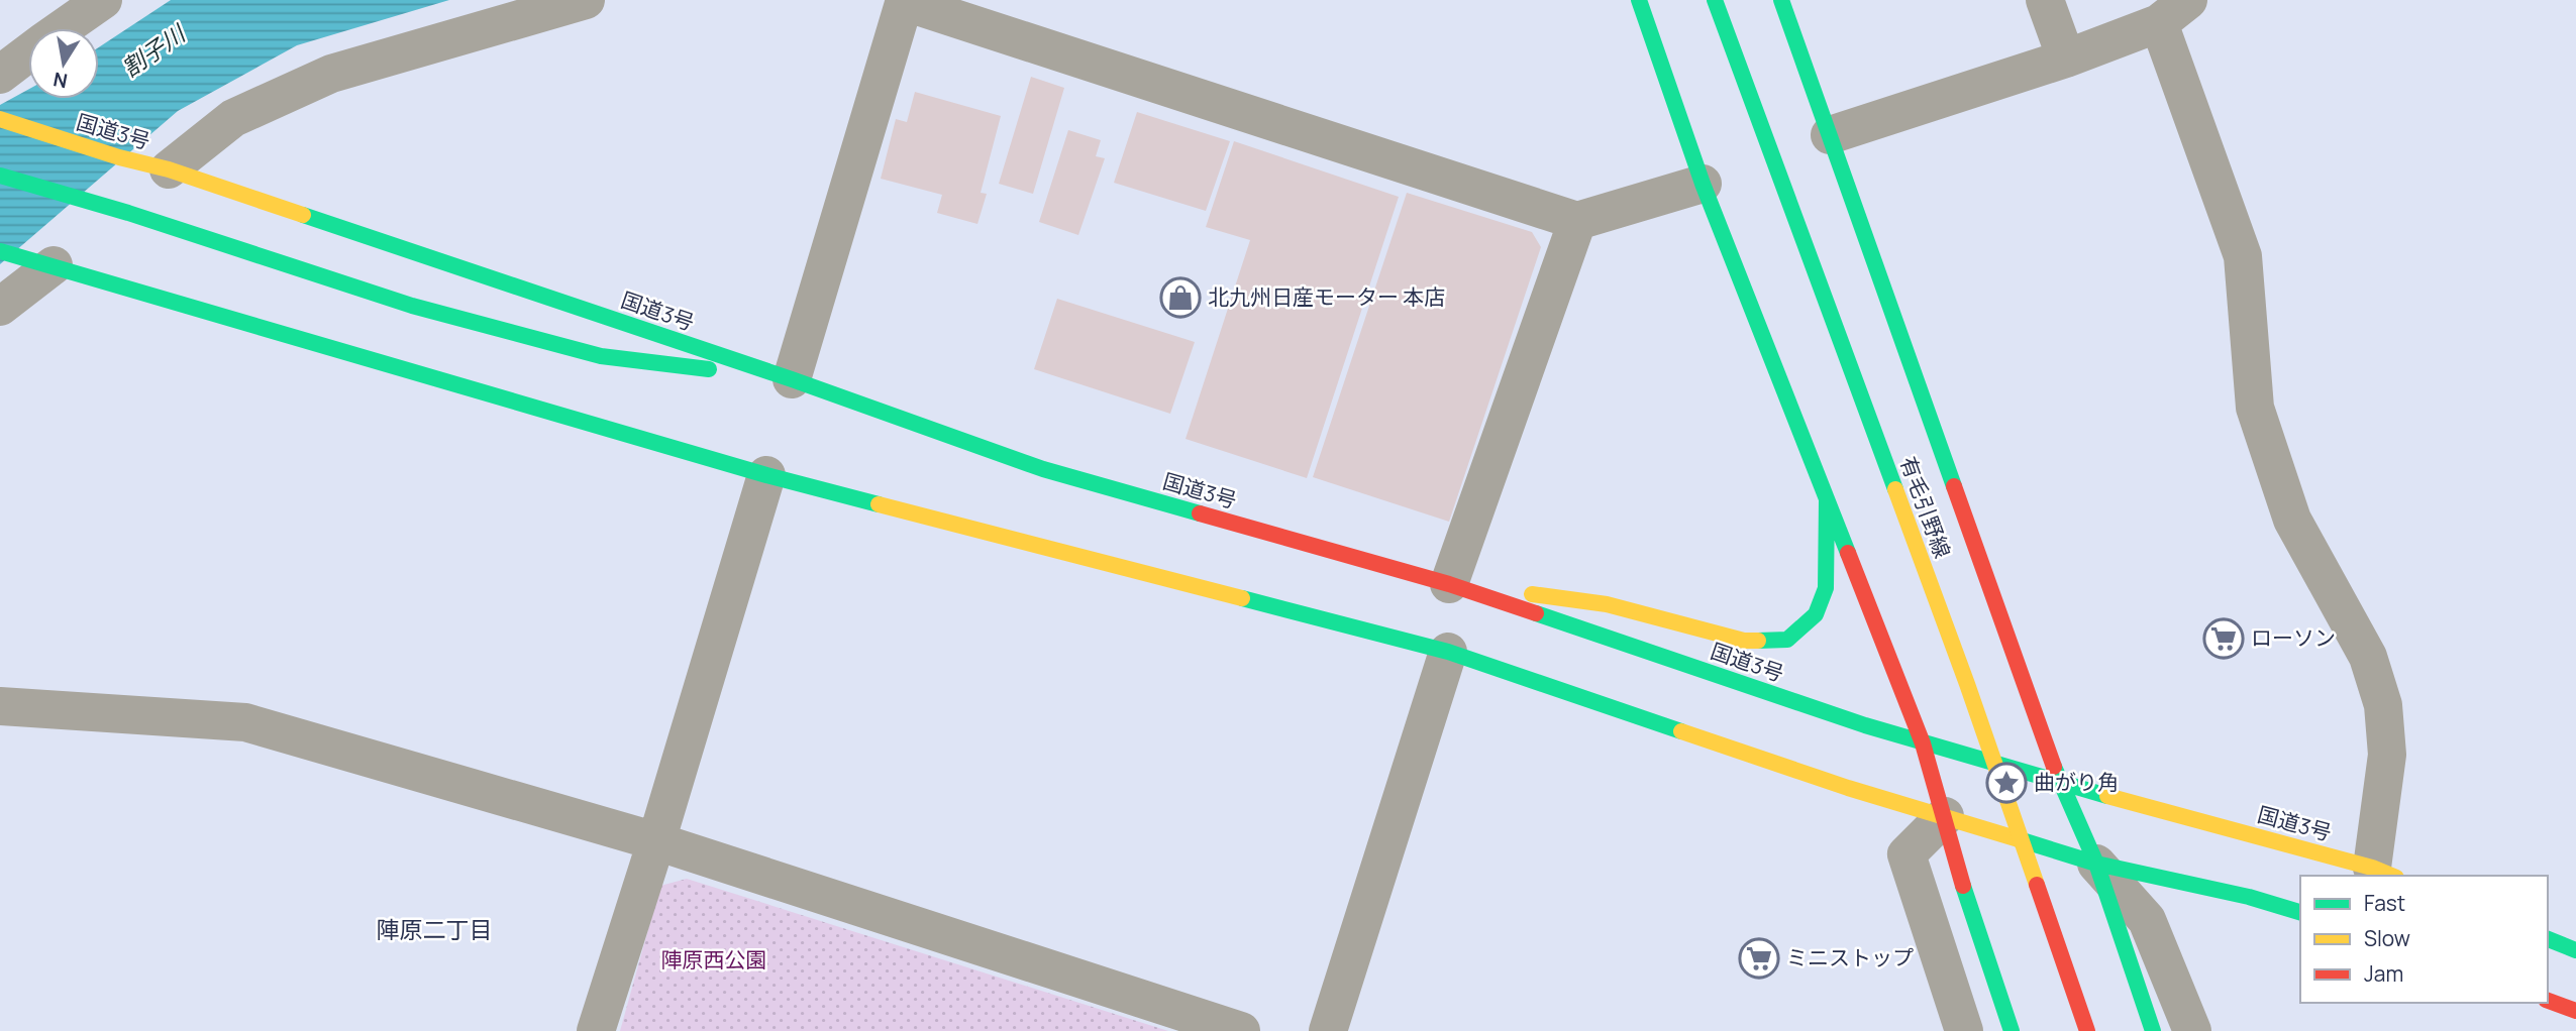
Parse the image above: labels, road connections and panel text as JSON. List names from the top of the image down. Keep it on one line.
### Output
{"streets":{"main road":["国道3号","有毛引野線"]},"districts":["陣原二丁目"],"water":["割子川"],"parks":["陣原西公園"],"places":{"shop":["北九州日産モーター 本店"],"supermarket":["ローソン","ミニストップ"],"place":["曲がり角"]},"legend":["Fast","Slow","Jam"],"north":"bottom"}
